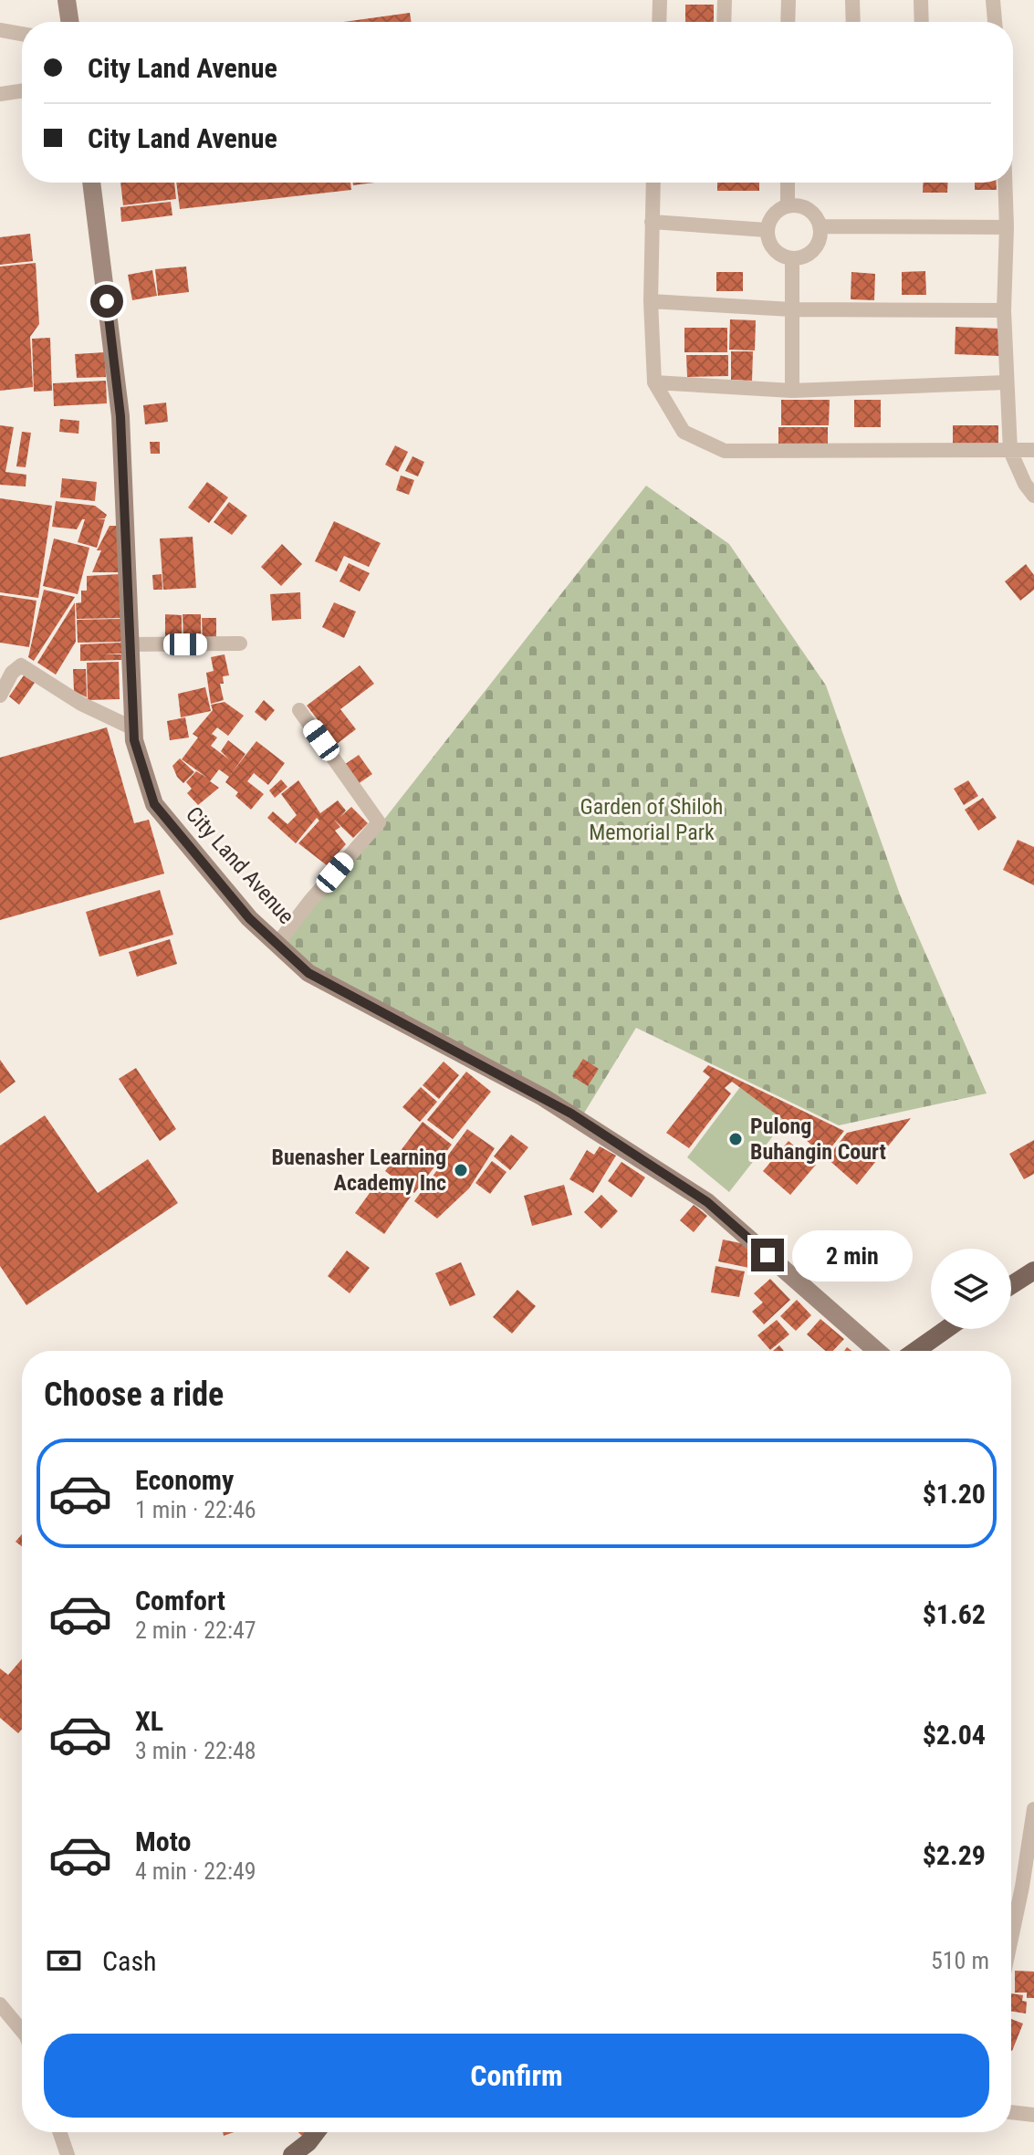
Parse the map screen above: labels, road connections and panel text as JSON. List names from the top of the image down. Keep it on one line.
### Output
{"streets":{"street":["City Land Avenue"]},"parks":["Garden of Shiloh Memorial Park"],"places":["Pulong Buhangin Court","Buenasher Learning Academy Inc"],"page":{"banner":["City Land Avenue","City Land Avenue"],"bubble":"2 min","heading":"Choose a ride","list":[{"name":"Economy","note":"1 min · 22:46","value":"$1.20"},{"name":"Comfort","note":"2 min · 22:47","value":"$1.62"},{"name":"XL","note":"3 min · 22:48","value":"$2.04"},{"name":"Moto","note":"4 min · 22:49","value":"$2.29"}],"pay":["Cash","510 m"],"buttons":"Confirm"}}
